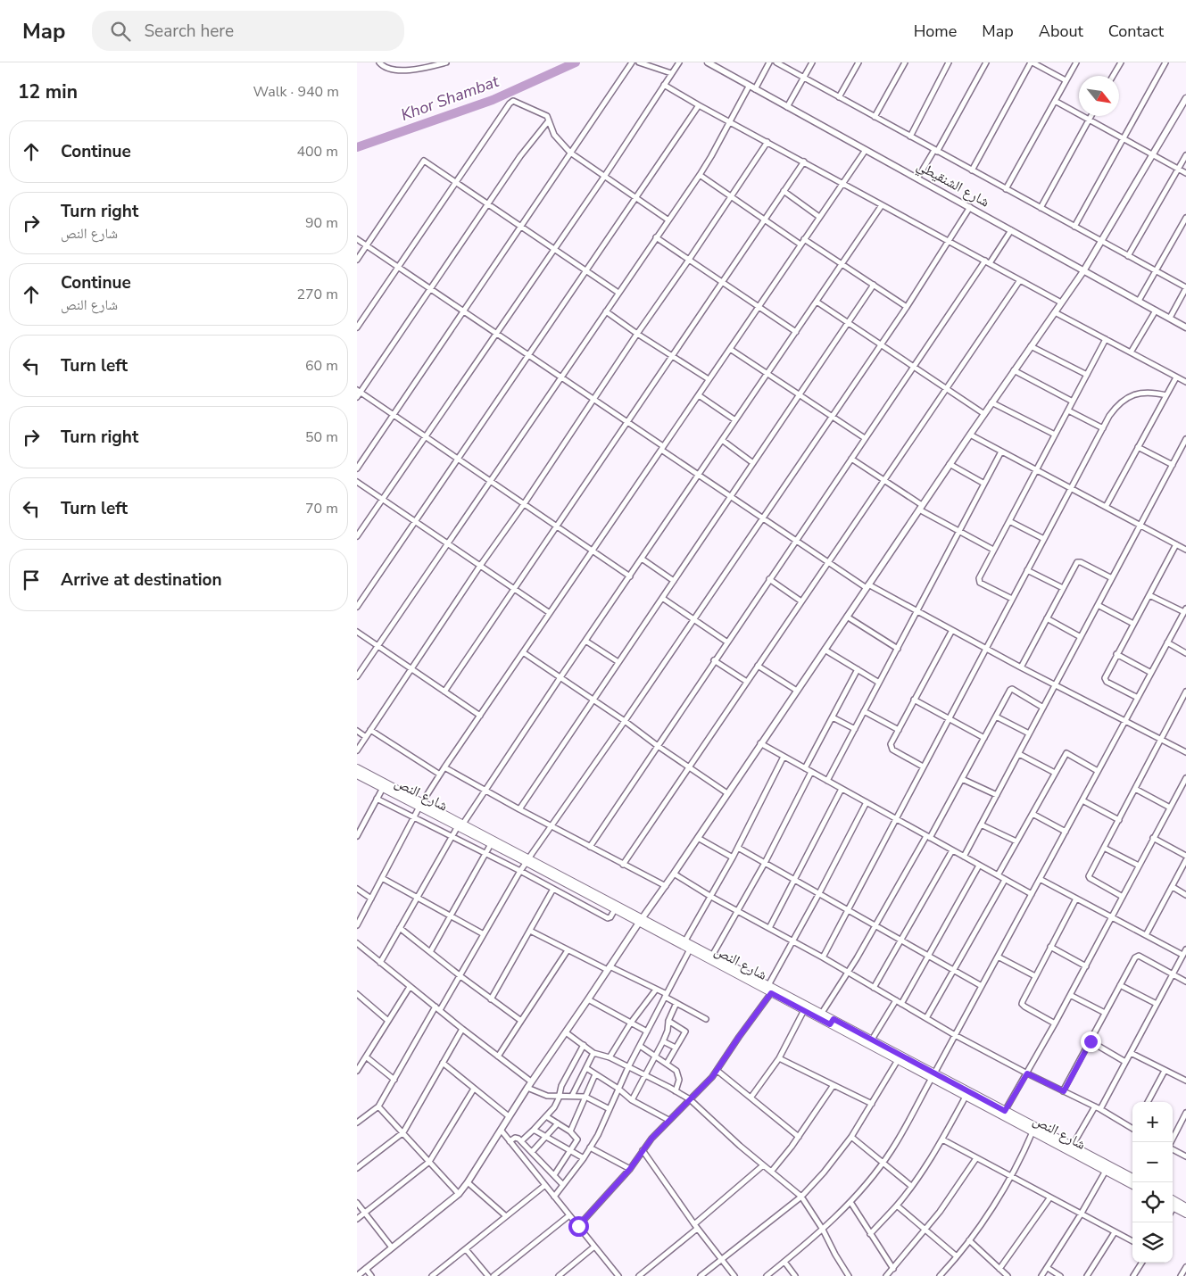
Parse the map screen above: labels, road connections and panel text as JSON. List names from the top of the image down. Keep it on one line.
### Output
{"streets":{"main road":["شارع النص"],"street":["شارع الشنقيطي"]},"water":["Khor Shambat"],"north":"bottom right","page":{"header":"Map","search":"Search here","nav":["Home","Map","About","Contact"],"heading":["12 min","Walk · 940 m"],"list":[["Continue","400 m"],["Turn right","شارع النص","90 m"],["Continue","شارع النص","270 m"],["Turn left","60 m"],["Turn right","50 m"],["Turn left","70 m"],"Arrive at destination"],"map_buttons":["+","−"]}}
